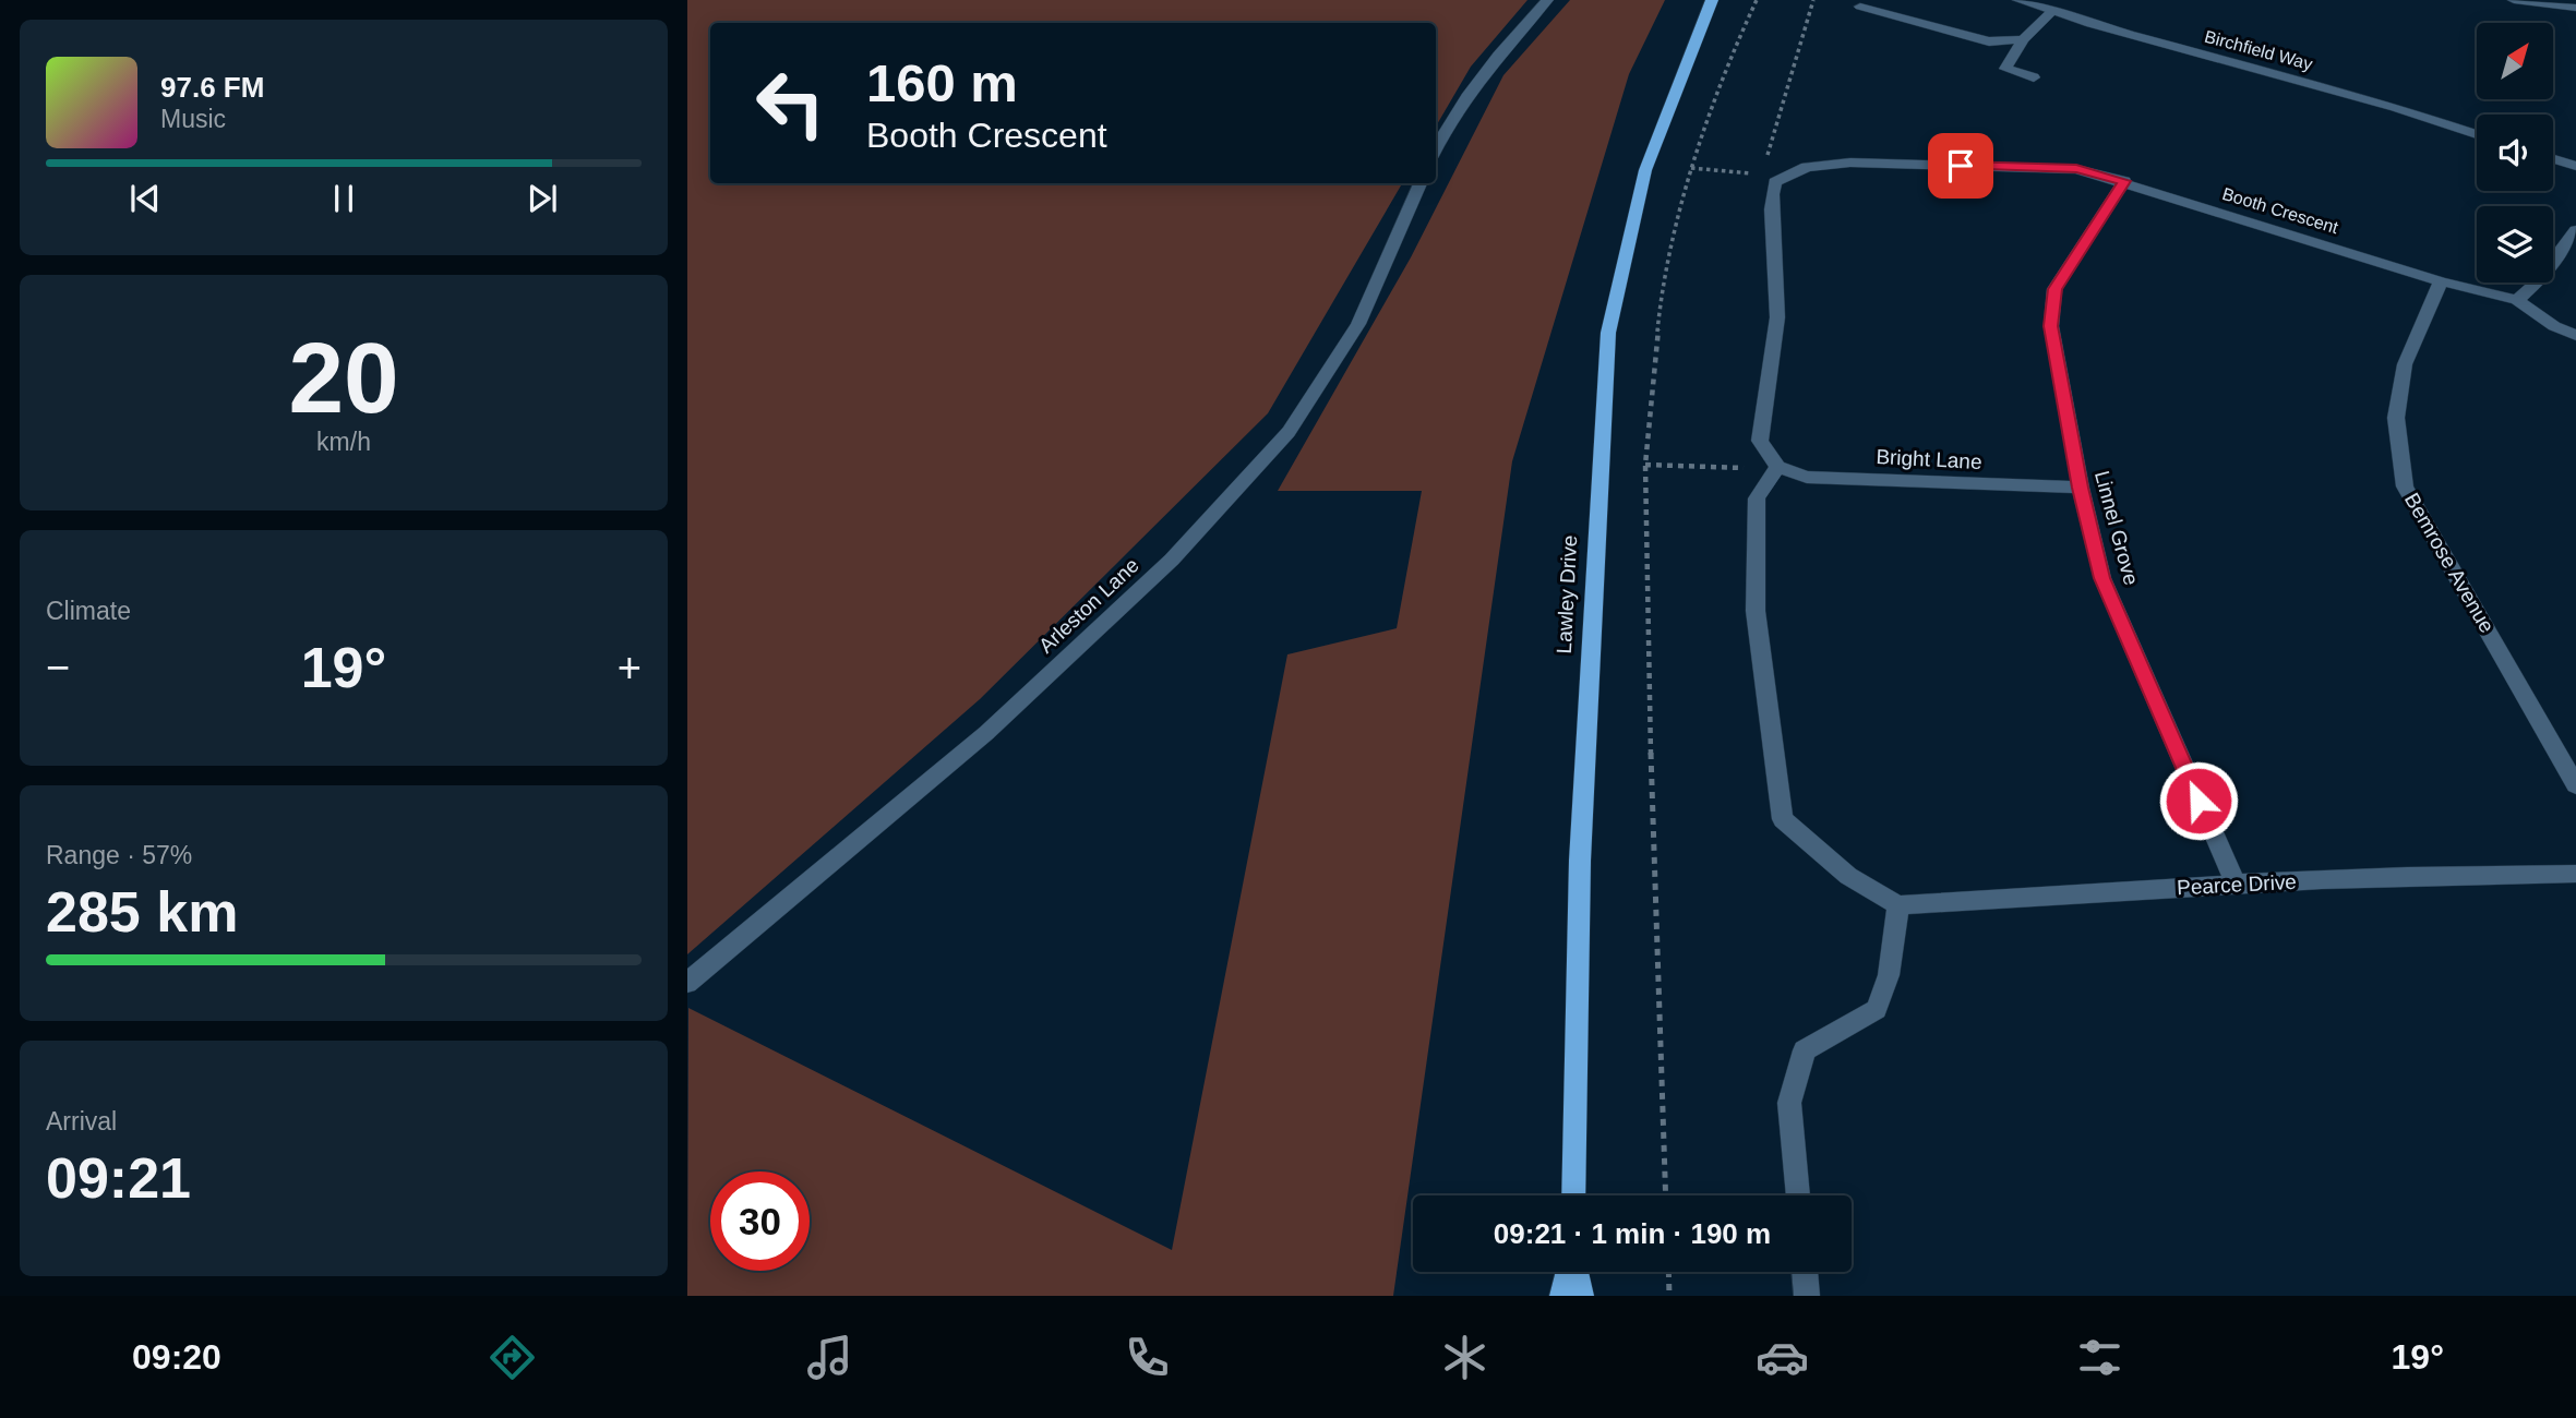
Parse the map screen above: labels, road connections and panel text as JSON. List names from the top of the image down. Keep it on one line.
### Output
{"streets":{"main road":["Lawley Drive"],"street":["Birchfield Way","Booth Crescent","Bright Lane","Linnel Grove","Bemrose Avenue","Arleston Lane","Pearce Drive"]},"crossings":[["Booth Crescent","Linnel Grove"],["Booth Crescent","Bemrose Avenue"],["Bright Lane","Linnel Grove"],["Linnel Grove","Pearce Drive"]],"north":"top right","page":{"turn":["160 m","Booth Crescent"],"song":["97.6 FM","Music"],"tile":[["20","km/h"],"Climate",["Range · 57%","285 km"],["Arrival","09:21"]],"heat":["−","19°","+"],"limit":"30","trip":"09:21 · 1 min · 190 m","tabs":["09:20","19°"]}}
